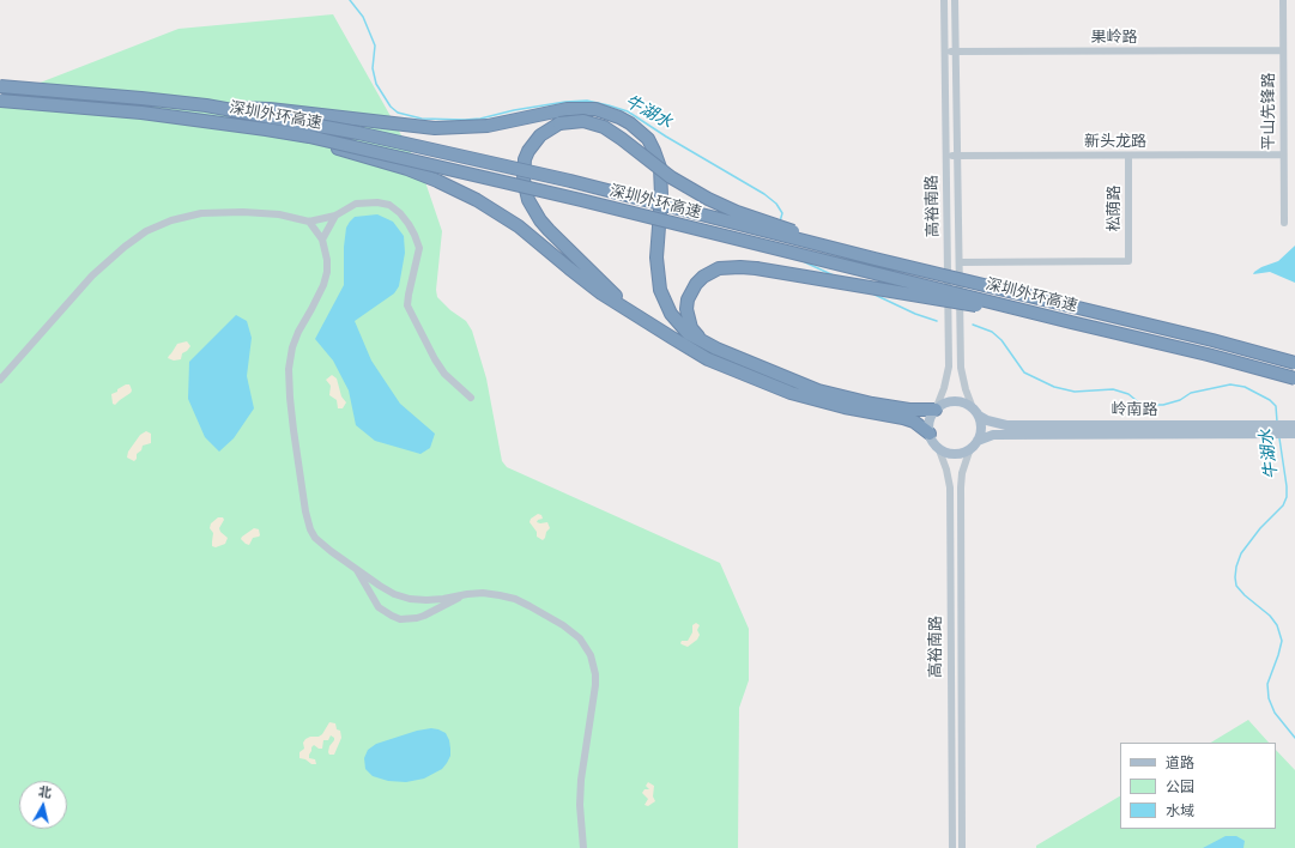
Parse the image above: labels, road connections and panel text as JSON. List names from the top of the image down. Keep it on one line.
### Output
{"streets":{"highway":["深圳外环高速"],"main road":["岭南路"],"street":["果岭路","平山先锋路","新头龙路","高裕南路","松荫路"]},"crossings":[["果岭路","平山先锋路"],["果岭路","高裕南路"],["平山先锋路","新头龙路"],["新头龙路","高裕南路"],["新头龙路","松荫路"],["高裕南路","松荫路"],["高裕南路","岭南路"]],"water":["牛湖水"],"legend":["道路","公园","水域"],"north":"top"}
